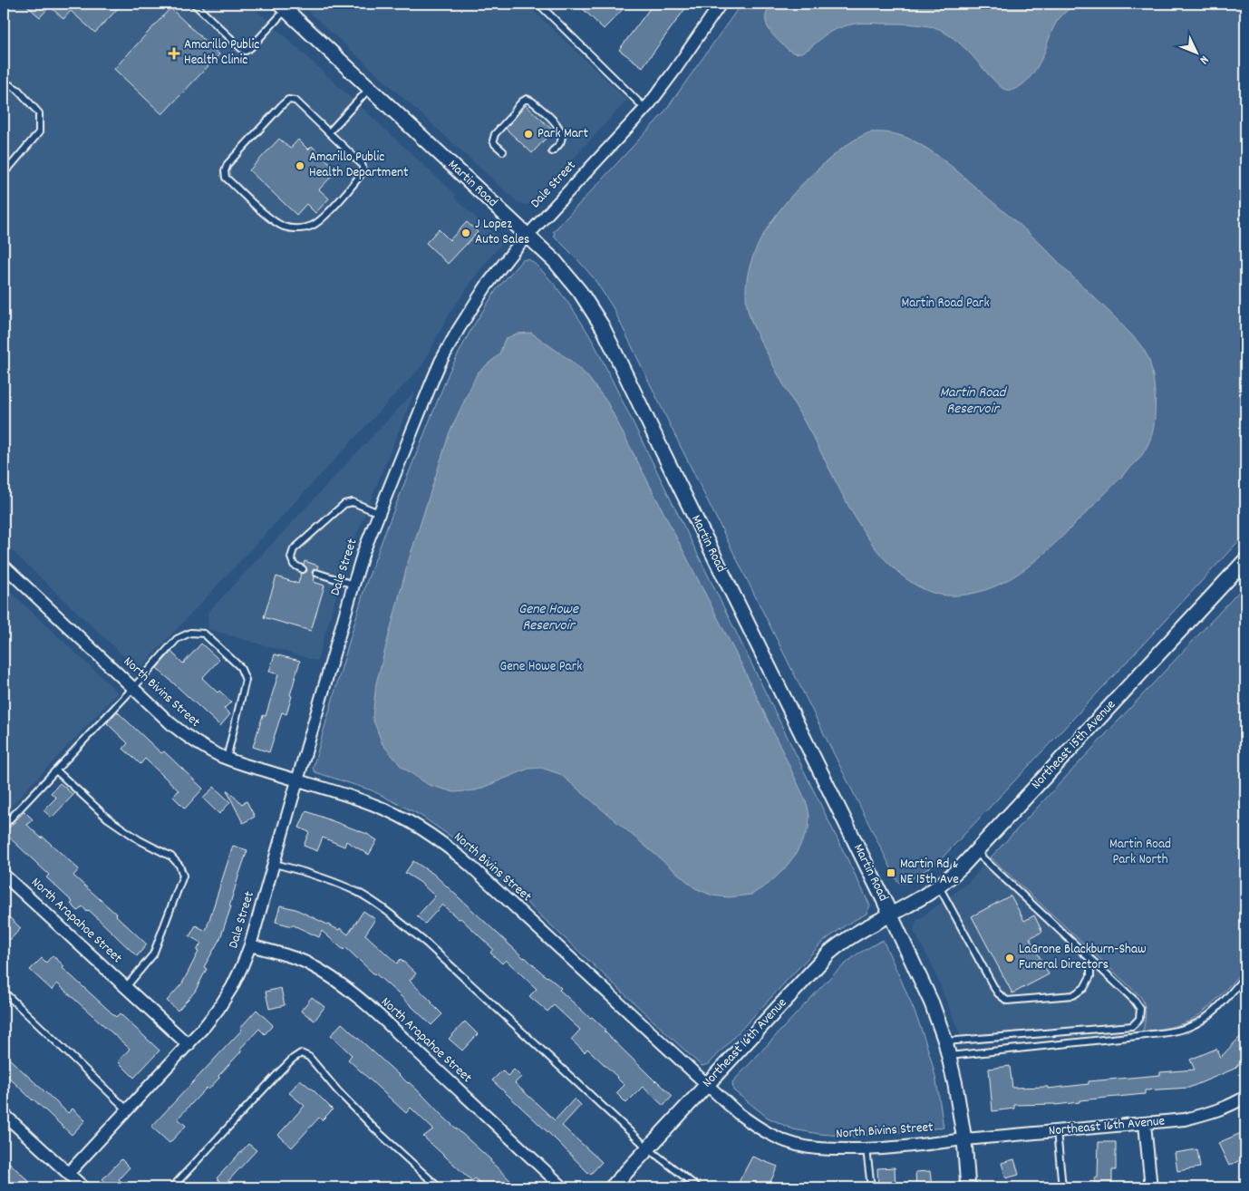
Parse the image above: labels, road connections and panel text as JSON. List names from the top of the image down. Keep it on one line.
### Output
{"streets":{"street":["Martin Road","Dale Street","North Bivins Street","Northeast 15th Avenue","North Arapahoe Street","Northeast 16th Avenue"]},"crossings":[["Martin Road","Dale Street"],["Martin Road","North Bivins Street"],["Martin Road","Northeast 15th Avenue"],["Martin Road","Northeast 16th Avenue"],["Dale Street","North Bivins Street"],["Dale Street","North Arapahoe Street"],["North Bivins Street","Northeast 16th Avenue"],["Northeast 15th Avenue","Northeast 16th Avenue"]],"water":["Martin Road Reservoir","Gene Howe Reservoir"],"parks":["Martin Road Park","Gene Howe Park","Martin Road Park North"],"places":{"health":["Amarillo Public Health Clinic"],"other":["Park Mart","Amarillo Public Health Department","J Lopez Auto Sales","LaGrone Blackburn-Shaw Funeral Directors"],"transit":["Martin Rd & NE 15th Ave"]},"north":"bottom right"}
